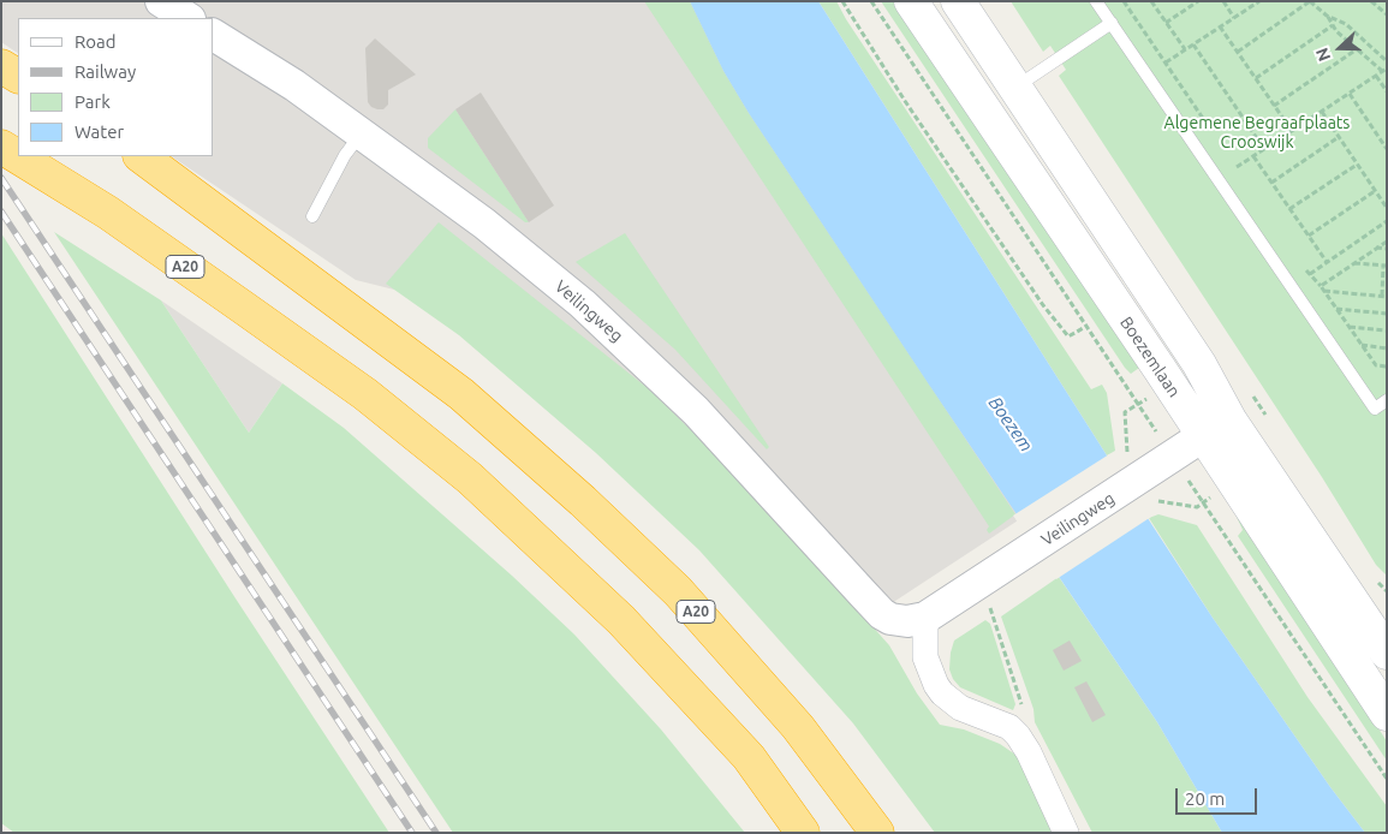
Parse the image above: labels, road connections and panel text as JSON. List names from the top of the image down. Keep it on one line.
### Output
{"streets":{"highway":["A20"],"main road":["Boezemlaan"],"street":["Veilingweg"]},"crossings":[["Veilingweg","Boezemlaan"]],"water":["Boezem"],"parks":["Algemene Begraafplaats Crooswijk"],"legend":["Road","Railway","Park","Water"],"scale_bar":"20 m","north":"left"}
